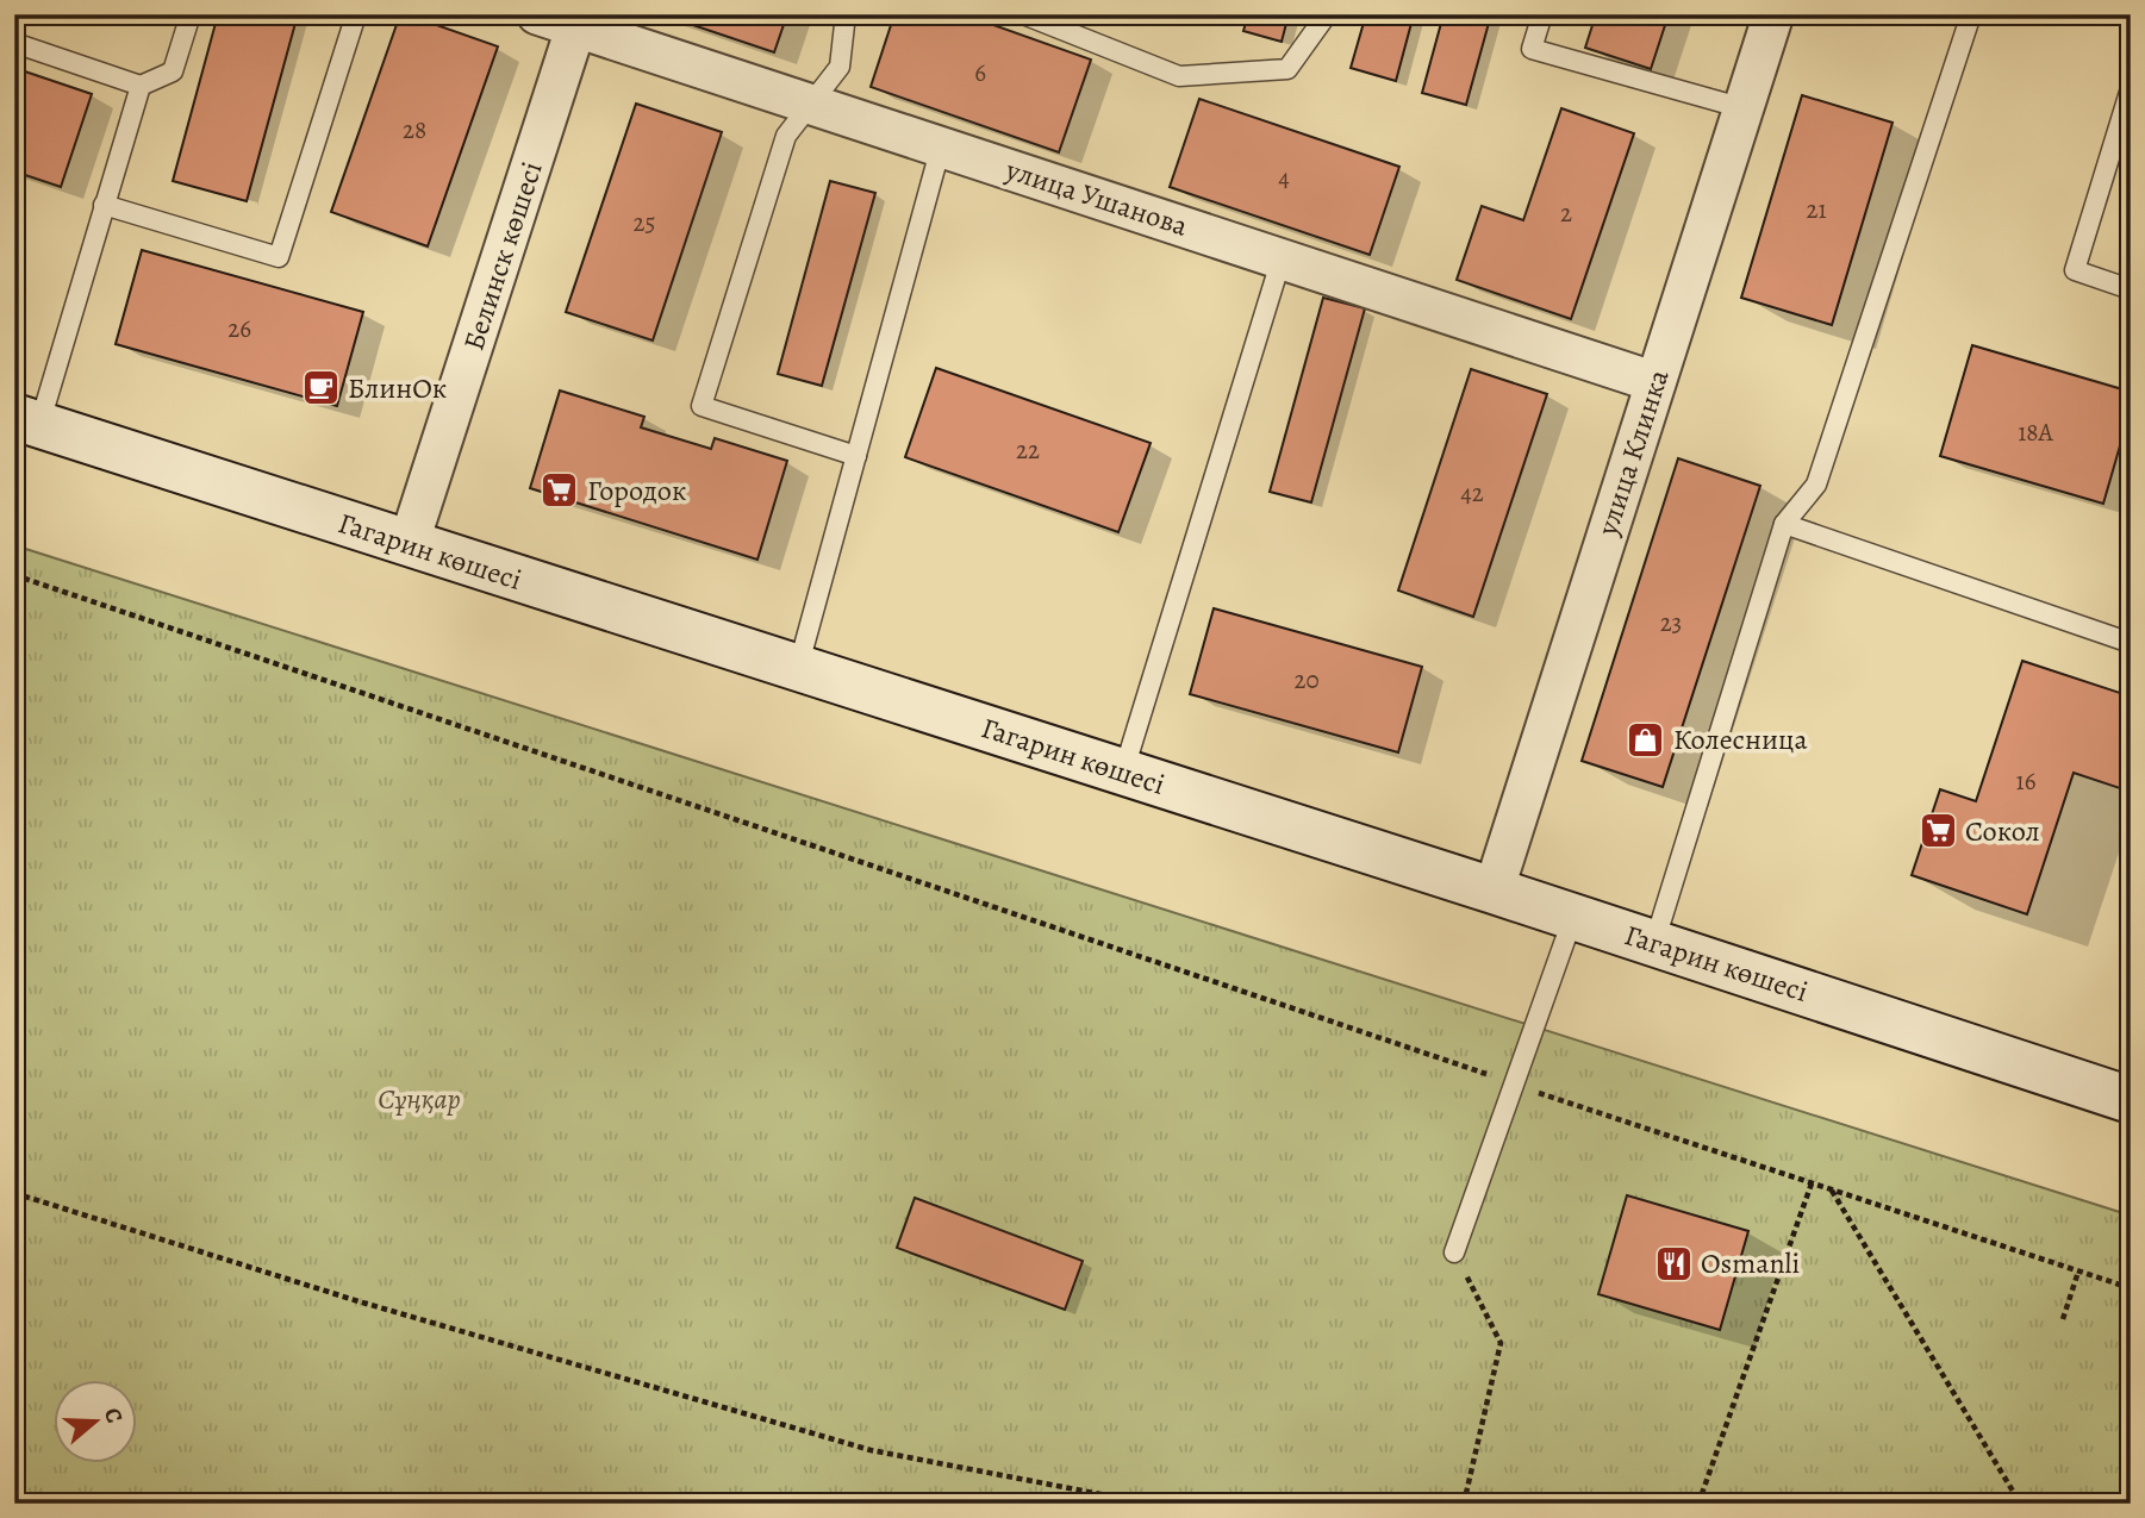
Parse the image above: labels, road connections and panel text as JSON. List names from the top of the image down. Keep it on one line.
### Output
{"streets":{"street":["улица Ушанова","Белинск көшесі","улица Клинка","Гагарин көшесі"]},"crossings":[["улица Ушанова","Белинск көшесі"],["улица Ушанова","улица Клинка"],["Белинск көшесі","Гагарин көшесі"],["улица Клинка","Гагарин көшесі"]],"parks":["Сұңқар"],"places":{"cafe":["БлинОк"],"supermarket":["Городок","Сокол"],"shop":["Колесница"],"restaurant":["Osmanli"]},"house_numbers":["6","28","4","21","2","25","26","18А","22","42","23","20","16"],"north":"right"}
